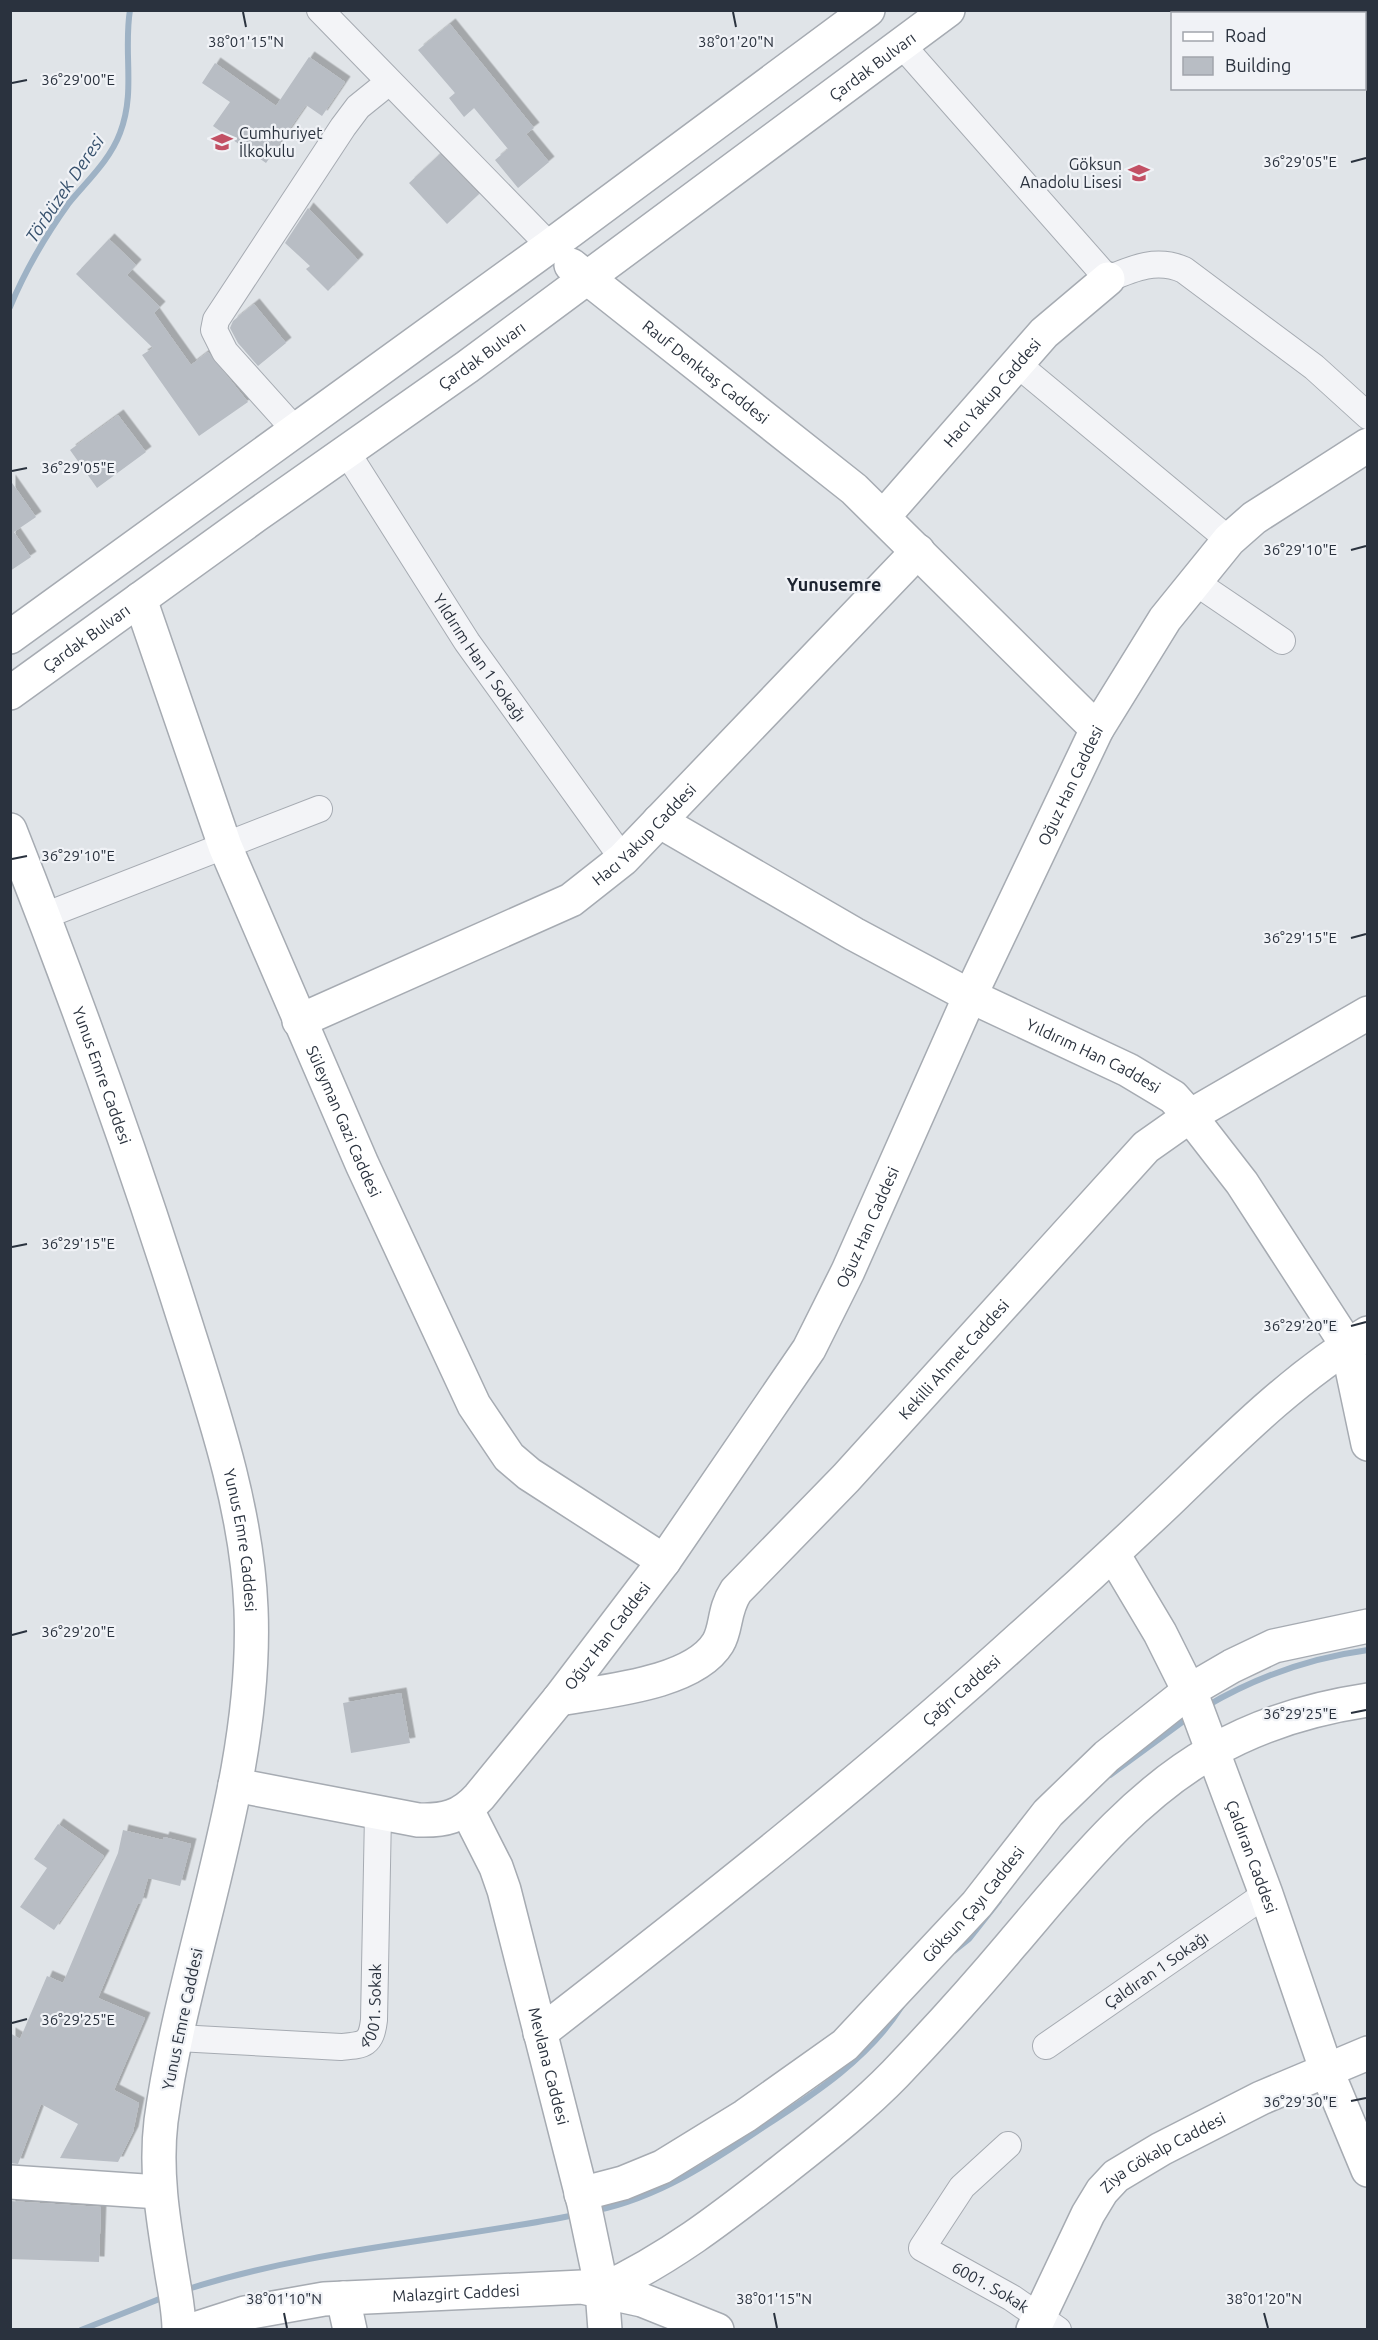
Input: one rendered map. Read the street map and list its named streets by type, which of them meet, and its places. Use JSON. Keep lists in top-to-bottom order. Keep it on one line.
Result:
{"streets":{"street":["Çardak Bulvarı","Rauf Denktaş Caddesi","Hacı Yakup Caddesi","Yıldırım Han 1 Sokağı","Oğuz Han Caddesi","Yıldırım Han Caddesi","Yunus Emre Caddesi","Süleyman Gazi Caddesi","Kekilli Ahmet Caddesi","Çağrı Caddesi","Çaldıran Caddesi","Göksun Çayı Caddesi","Çaldıran 1 Sokağı","4001. Sokak","Mevlana Caddesi","Ziya Gökalp Caddesi","6001. Sokak","Malazgirt Caddesi"]},"crossings":[["Çardak Bulvarı","Rauf Denktaş Caddesi"],["Çardak Bulvarı","Yıldırım Han 1 Sokağı"],["Çardak Bulvarı","Süleyman Gazi Caddesi"],["Rauf Denktaş Caddesi","Hacı Yakup Caddesi"],["Rauf Denktaş Caddesi","Oğuz Han Caddesi"],["Hacı Yakup Caddesi","Yıldırım Han 1 Sokağı"],["Hacı Yakup Caddesi","Yıldırım Han Caddesi"],["Hacı Yakup Caddesi","Süleyman Gazi Caddesi"],["Oğuz Han Caddesi","Yıldırım Han Caddesi"],["Oğuz Han Caddesi","Yunus Emre Caddesi"],["Oğuz Han Caddesi","Süleyman Gazi Caddesi"],["Oğuz Han Caddesi","Kekilli Ahmet Caddesi"],["Oğuz Han Caddesi","4001. Sokak"],["Oğuz Han Caddesi","Mevlana Caddesi"],["Yıldırım Han Caddesi","Kekilli Ahmet Caddesi"],["Yıldırım Han Caddesi","Çağrı Caddesi"],["Yunus Emre Caddesi","4001. Sokak"],["Yunus Emre Caddesi","Malazgirt Caddesi"],["Çağrı Caddesi","Çaldıran Caddesi"],["Çağrı Caddesi","Mevlana Caddesi"],["Çaldıran Caddesi","Göksun Çayı Caddesi"],["Çaldıran Caddesi","Çaldıran 1 Sokağı"],["Çaldıran Caddesi","Ziya Gökalp Caddesi"],["Göksun Çayı Caddesi","Mevlana Caddesi"],["Mevlana Caddesi","Malazgirt Caddesi"],["Ziya Gökalp Caddesi","6001. Sokak"]],"districts":["Yunusemre"],"water":["Törbüzek Deresi"],"places":{"school or university":["Cumhuriyet İlkokulu","Göksun Anadolu Lisesi"]},"legend":["Road","Building"],"coordinates":["38°01'15\"N","38°01'20\"N","36°29'00\"E","36°29'05\"E","36°29'10\"E","36°29'15\"E","36°29'20\"E","36°29'25\"E","36°29'30\"E","38°01'10\"N"]}
